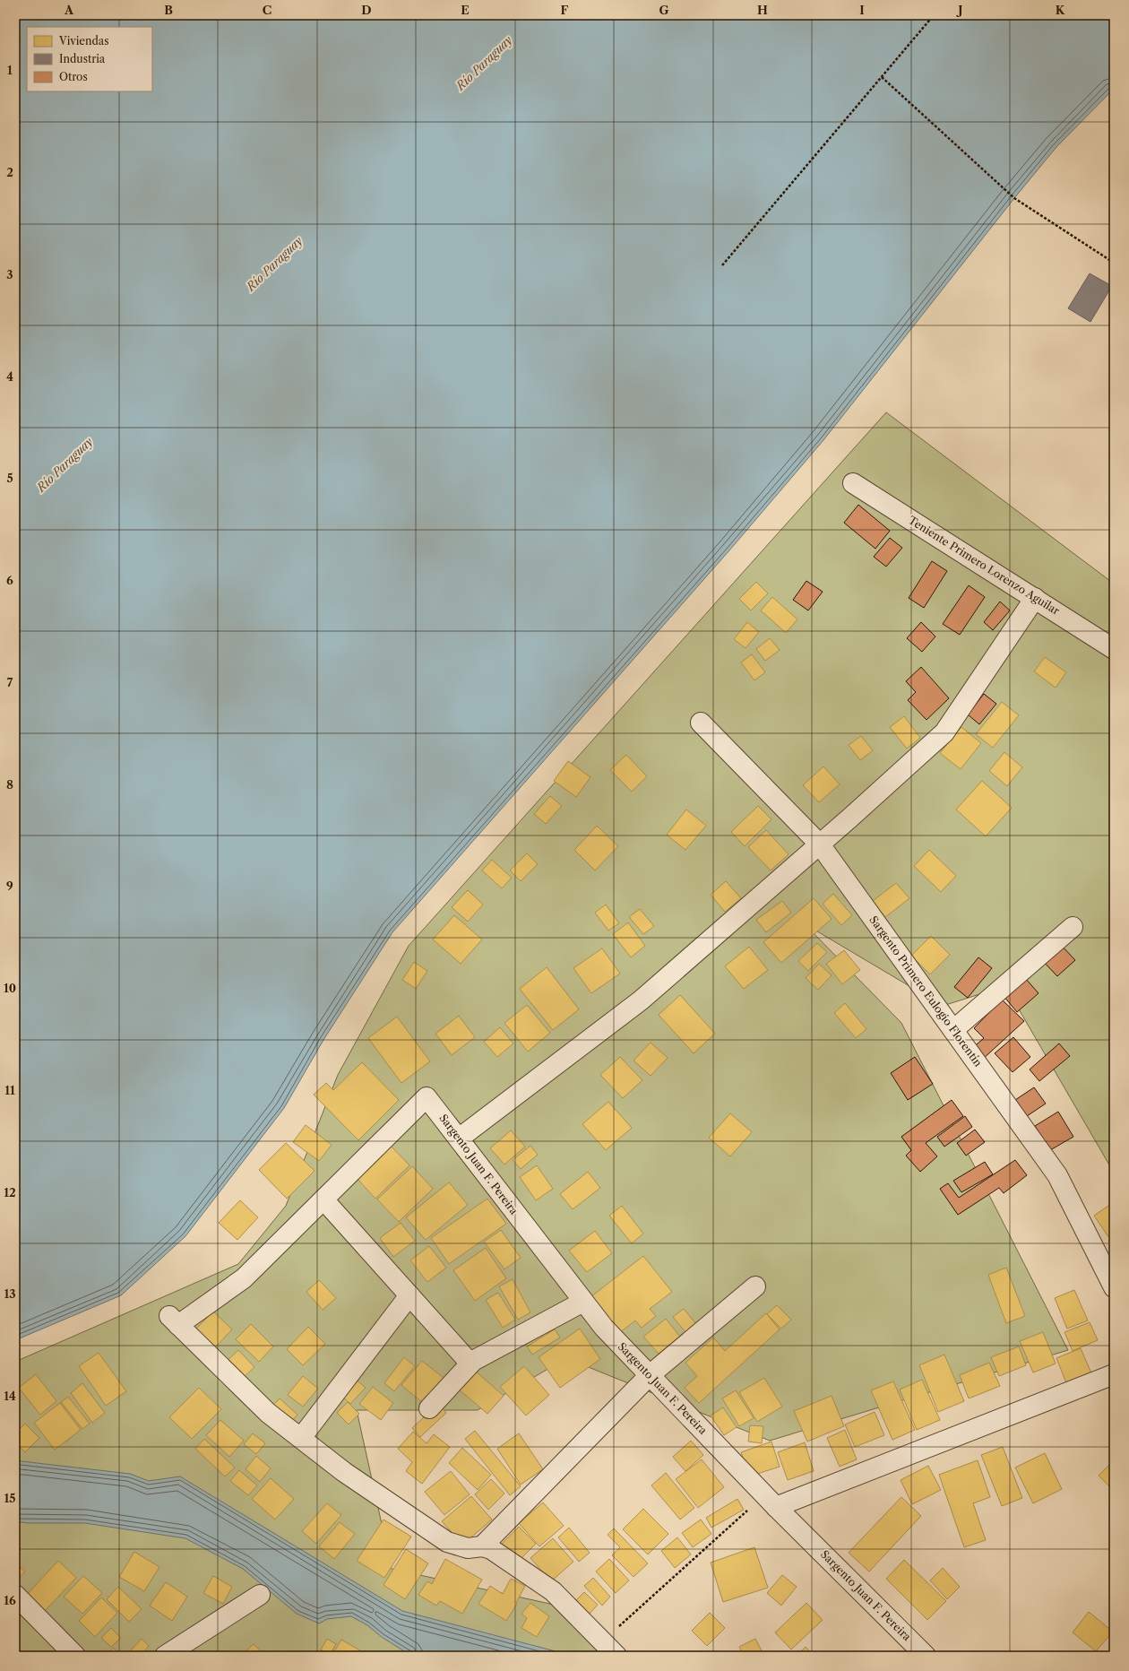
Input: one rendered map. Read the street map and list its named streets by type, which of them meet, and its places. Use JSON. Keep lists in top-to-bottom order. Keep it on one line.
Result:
{"streets":{"street":["Teniente Primero Lorenzo Aguilar","Sargento Primero Eulogio Florentín","Sargento Juan F. Pereira"]},"water":["Río Paraguay"],"legend":["Viviendas","Industria","Otros"],"grid":{"columns":["A","B","C","D","E","F","G","H","I","J","K"],"rows":["1","2","3","4","5","6","7","8","9","10","11","12","13","14","15","16"]}}
